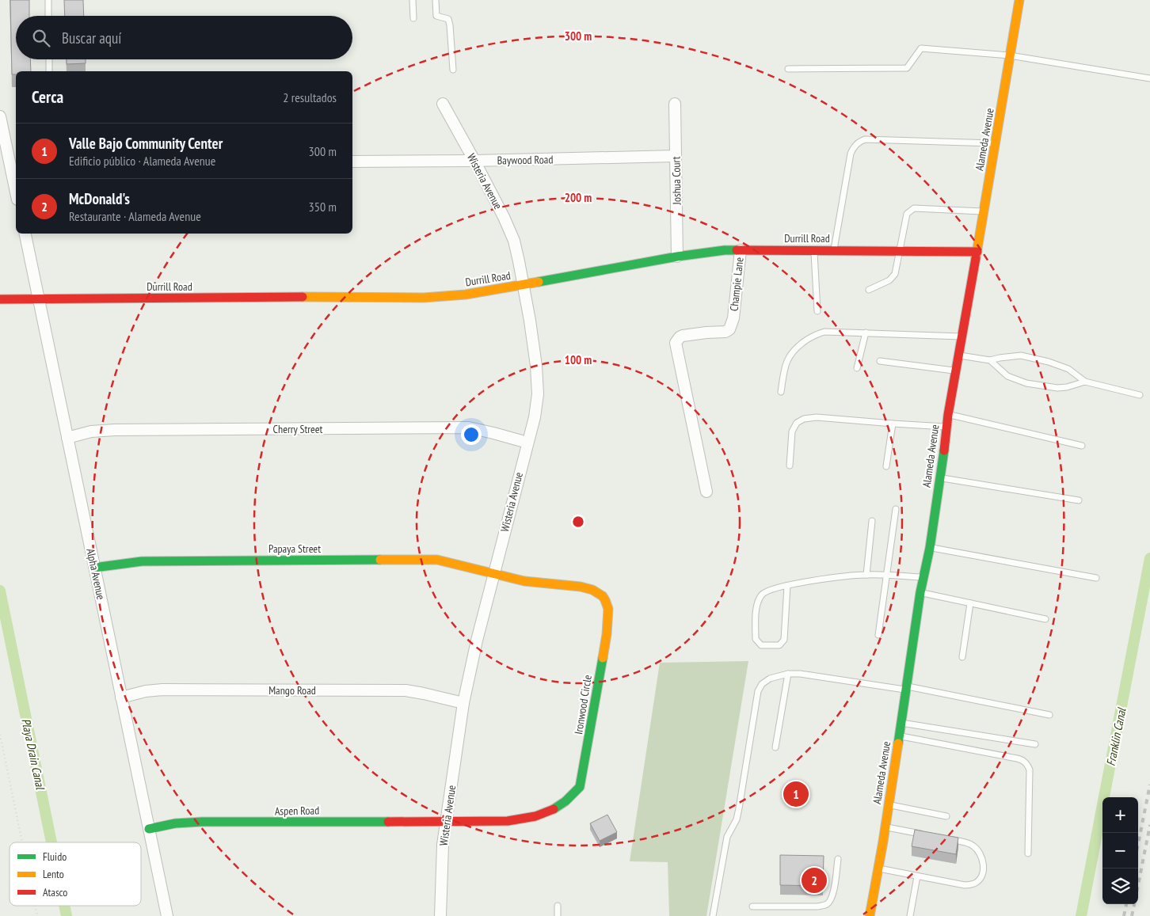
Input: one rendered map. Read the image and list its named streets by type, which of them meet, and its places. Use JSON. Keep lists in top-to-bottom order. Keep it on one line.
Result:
{"streets":{"street":["Alameda Avenue","Baywood Road","Joshua Court","Wisteria Avenue","Durrill Road","Champie Lane","Cherry Street","Papaya Street","Alpha Avenue","Mango Road","Ironwood Circle","Aspen Road"]},"crossings":[["Alameda Avenue","Durrill Road"],["Baywood Road","Joshua Court"],["Baywood Road","Wisteria Avenue"],["Joshua Court","Durrill Road"],["Wisteria Avenue","Durrill Road"],["Wisteria Avenue","Cherry Street"],["Wisteria Avenue","Papaya Street"],["Wisteria Avenue","Mango Road"],["Wisteria Avenue","Ironwood Circle"],["Wisteria Avenue","Aspen Road"],["Durrill Road","Champie Lane"],["Durrill Road","Alpha Avenue"],["Cherry Street","Alpha Avenue"],["Papaya Street","Alpha Avenue"],["Papaya Street","Ironwood Circle"],["Alpha Avenue","Mango Road"],["Alpha Avenue","Aspen Road"],["Ironwood Circle","Aspen Road"]],"water":["Franklin Canal","Playa Drain Canal"],"legend":["Fluido","Lento","Atasco"],"page":{"search":"Buscar aquí","heading":["Cerca","2 resultados"],"list":[{"mark":"1","name":"Valle Bajo Community Center","note":"Edificio público · Alameda Avenue","value":"300 m"},{"mark":"2","name":"McDonald's","note":"Restaurante · Alameda Avenue","value":"350 m"}],"pins":["1","2"],"map_buttons":["+","−"]},"rings":["300 m","200 m","100 m"]}
